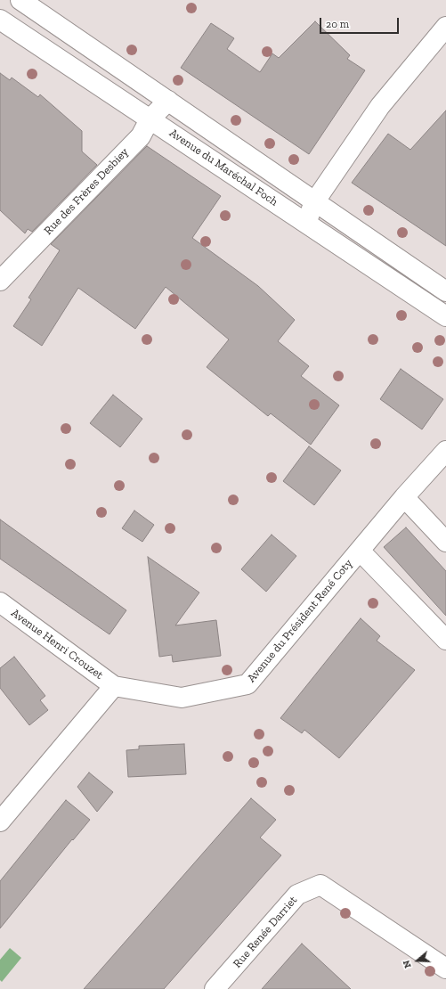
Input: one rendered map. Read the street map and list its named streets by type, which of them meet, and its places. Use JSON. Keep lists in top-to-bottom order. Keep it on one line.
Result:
{"streets":{"street":["Avenue du Maréchal Foch","Rue des Frères Desbiey","Avenue du Président René Coty","Avenue Henri Crouzet","Rue Renée Darriet"]},"crossings":[["Avenue du Maréchal Foch","Rue des Frères Desbiey"],["Avenue du Président René Coty","Avenue Henri Crouzet"]],"scale_bar":"20 m","north":"left"}
